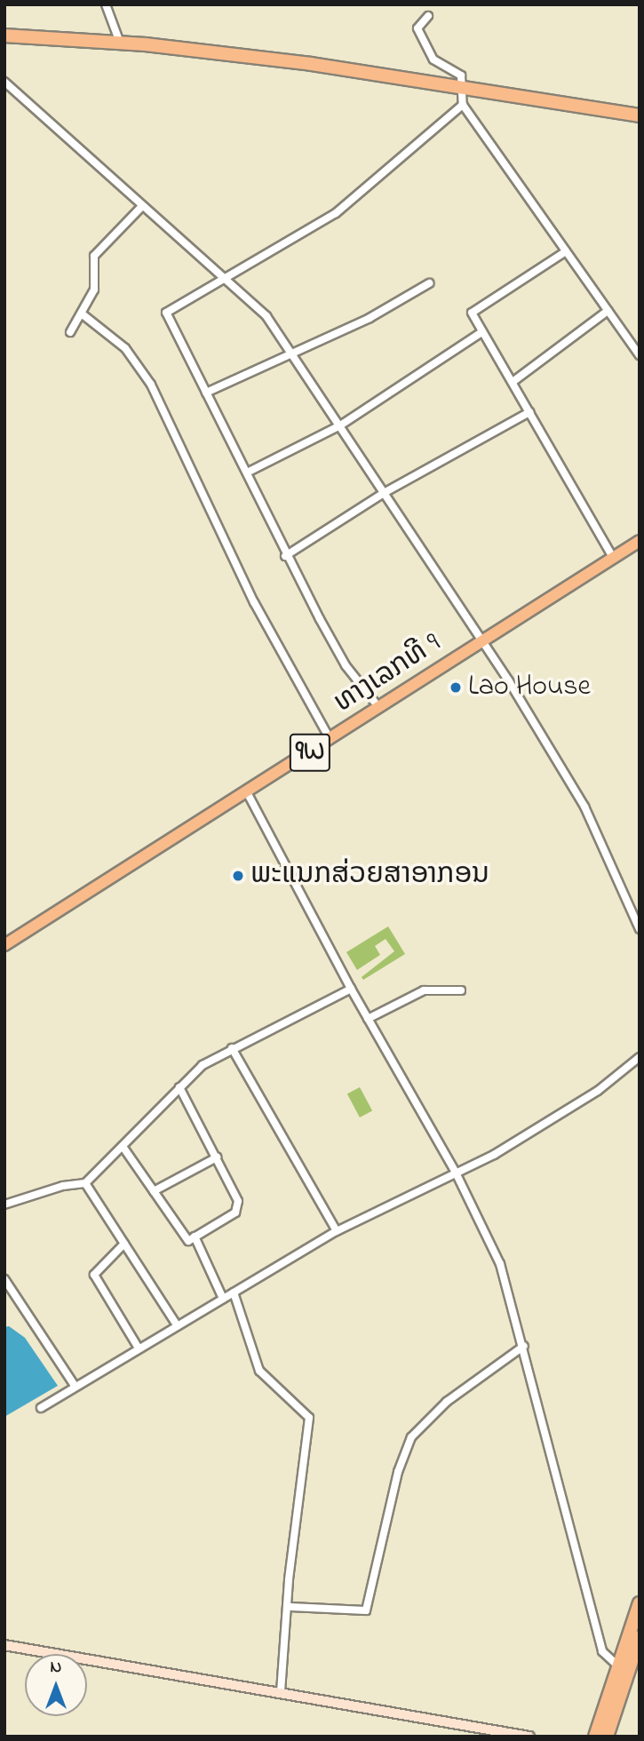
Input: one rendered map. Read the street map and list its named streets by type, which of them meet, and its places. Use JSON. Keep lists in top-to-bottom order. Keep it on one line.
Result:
{"streets":{"main road":["ທາງເລກທີ 9","9W"]},"places":["Lao House","ພະແນກສ່ວຍສາອາກອນ"],"north":"top"}
